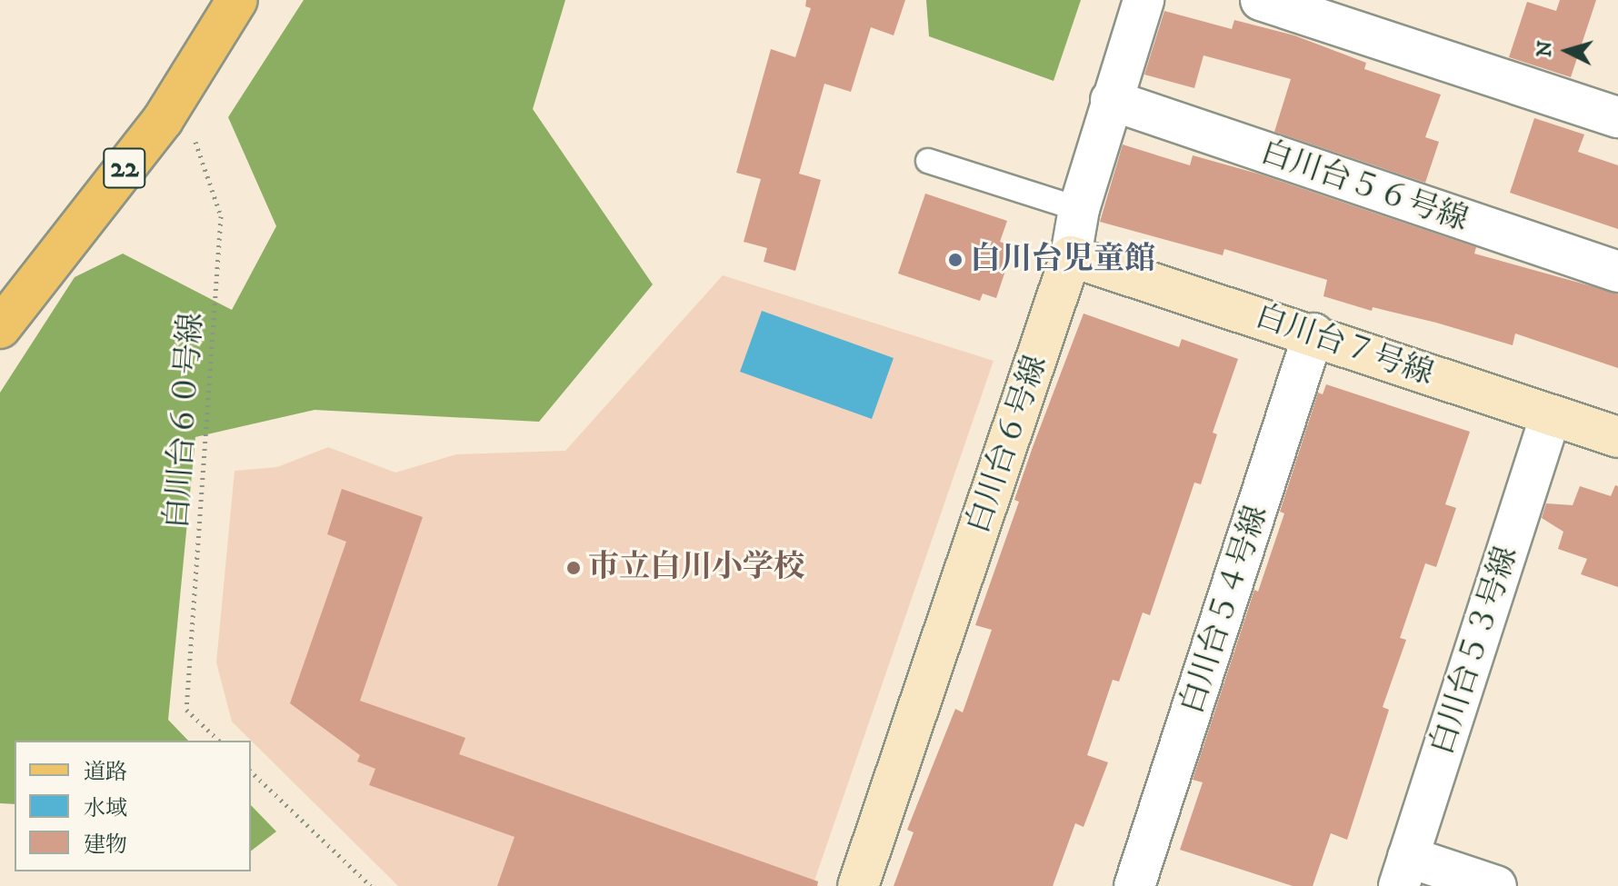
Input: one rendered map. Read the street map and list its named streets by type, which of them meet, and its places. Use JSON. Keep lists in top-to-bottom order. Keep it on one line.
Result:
{"streets":{"main road":["22"],"street":["白川台５６号線","白川台７号線","白川台６号線","白川台５４号線","白川台５３号線"],"path":["白川台６０号線"]},"crossings":[["22","白川台６０号線"],["白川台５６号線","白川台６号線"],["白川台７号線","白川台６号線"],["白川台７号線","白川台５４号線"],["白川台７号線","白川台５３号線"]],"places":["白川台児童館","市立白川小学校"],"legend":["道路","水域","建物"],"north":"left"}
